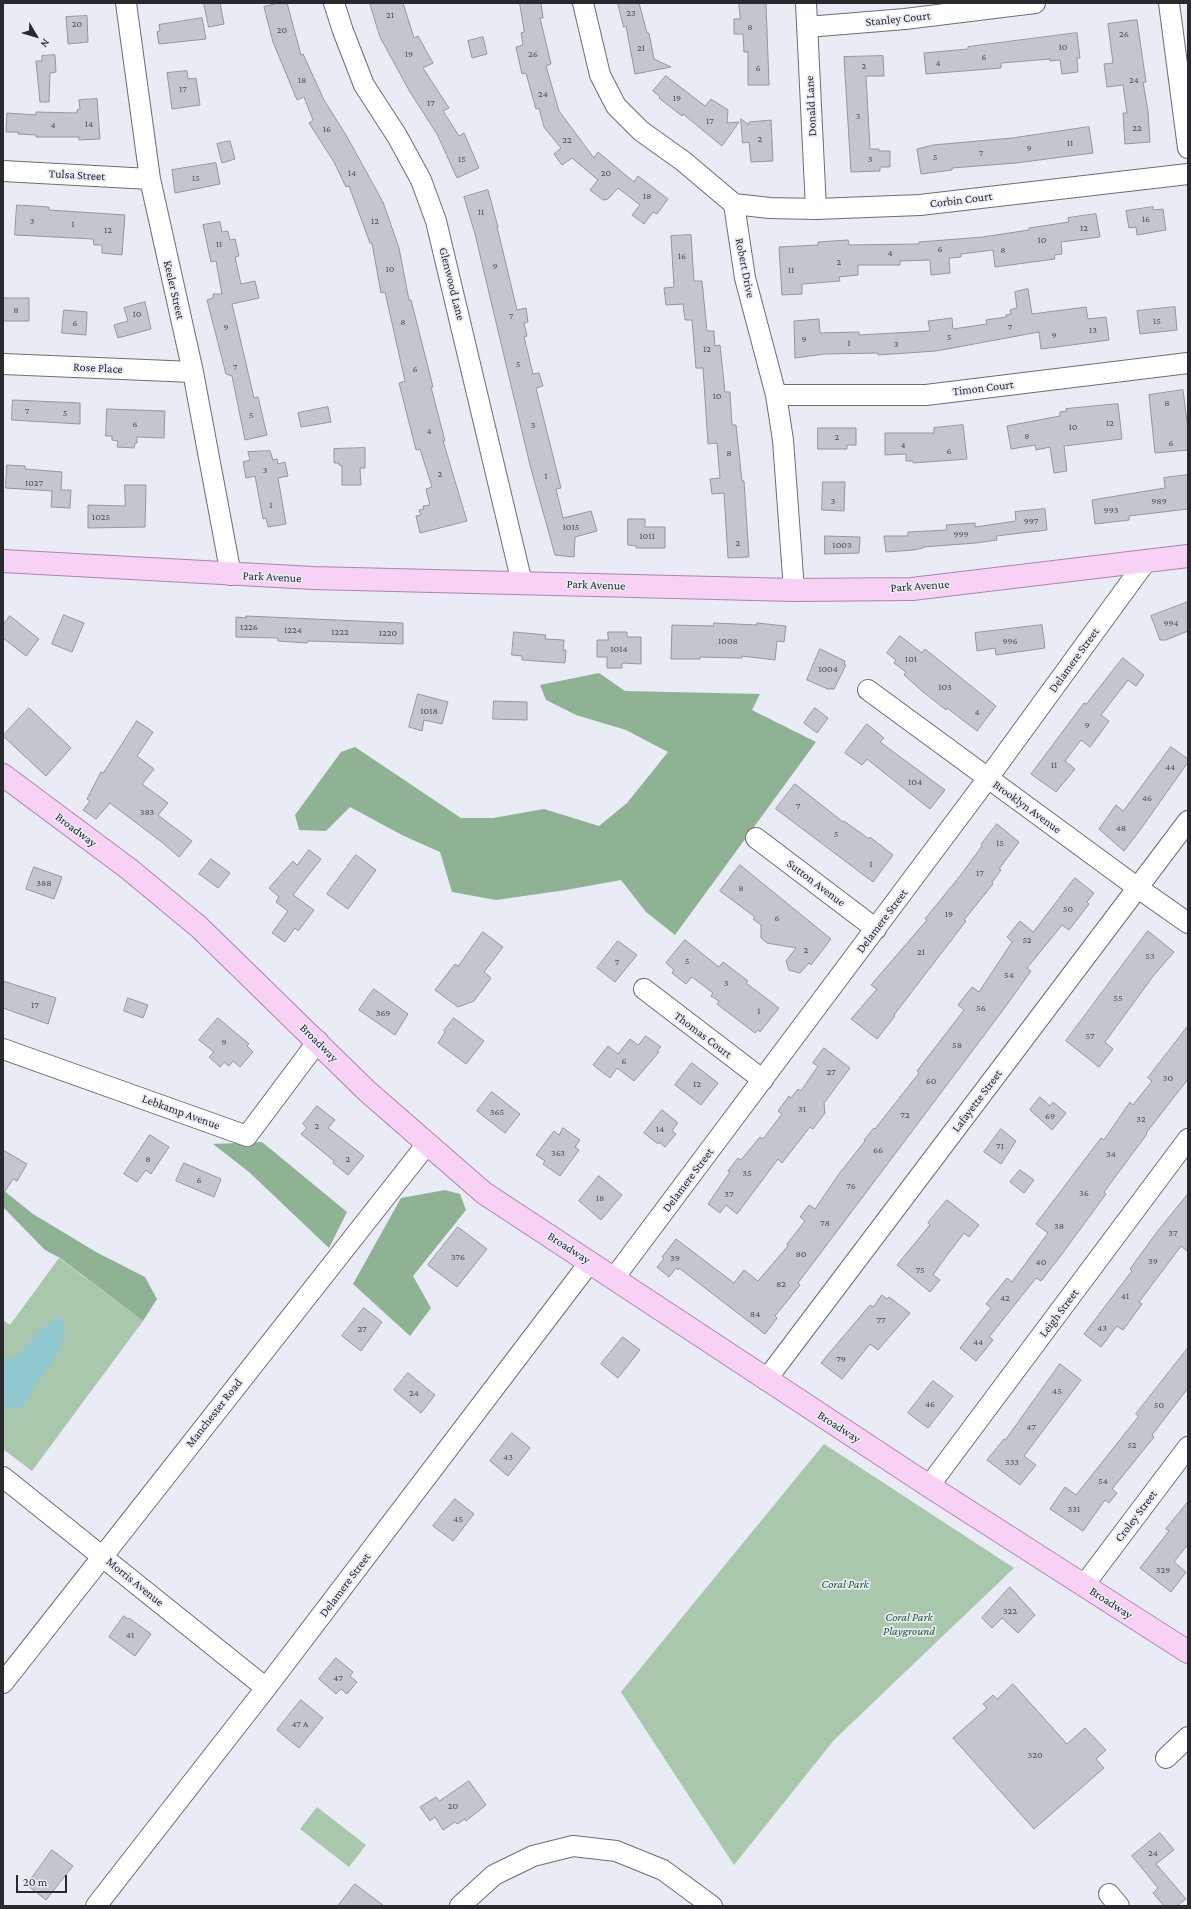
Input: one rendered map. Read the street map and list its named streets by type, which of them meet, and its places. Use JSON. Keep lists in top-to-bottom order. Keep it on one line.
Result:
{"streets":{"main road":["Park Avenue","Broadway"],"street":["Stanley Court","Donald Lane","Tulsa Street","Corbin Court","Robert Drive","Glenwood Lane","Keeler Street","Rose Place","Timon Court","Delamere Street","Brooklyn Avenue","Sutton Avenue","Thomas Court","Lafayette Street","Lebkamp Avenue","Leigh Street","Manchester Road","Croley Street","Morris Avenue"]},"crossings":[["Stanley Court","Donald Lane"],["Donald Lane","Corbin Court"],["Tulsa Street","Keeler Street"],["Corbin Court","Robert Drive"],["Robert Drive","Timon Court"],["Robert Drive","Park Avenue"],["Glenwood Lane","Park Avenue"],["Keeler Street","Rose Place"],["Keeler Street","Park Avenue"],["Park Avenue","Delamere Street"],["Delamere Street","Brooklyn Avenue"],["Delamere Street","Broadway"],["Delamere Street","Sutton Avenue"],["Delamere Street","Thomas Court"],["Delamere Street","Morris Avenue"],["Brooklyn Avenue","Lafayette Street"],["Broadway","Lafayette Street"],["Broadway","Lebkamp Avenue"],["Broadway","Leigh Street"],["Broadway","Manchester Road"],["Broadway","Croley Street"],["Manchester Road","Morris Avenue"]],"parks":["Coral Park","Coral Park Playground"],"house_numbers":["23","21","20","8","20","26","10","21","19","26","6","4","2","6","18","24","17","24","19","17","3","17","14","4","22","16","2","22","11","9","7","5","15","3","14","20","15","18","11","16","3","12","1","12","12","10","11","6","8","4","16","2","9","10","11","8","10","7","15","8","6","9","7","13","9","5","9","1","3","12","5","7","6","10","8","7","5","5","12","6","3","10","4","8","2","6","4","6","8","3","2","1","1027","3","989","1","993","1025","997","1015","999","1011","2","1003","994","1226","1224","1222","1220","1008","996","1014","101","1004","103","1018","4","9","11","44","104","46","7","383","48","5","15","1","17","388","8","50","19","6","52","2","21","53","5","7","54","3","55","17","56","1","369","57","9","58","6","27","30","60","12","31","365","72","69","32","2","14","71","66","363","34","8","2","35","6","76","36","37","18","78","38","37","80","376","39","39","40","75","82","41","42","84","77","43","27","44","79","45","24","46","50","47","52","43","333","54","331","45","329","322","41","47","47 A","320","20","24"],"scale_bar":"20 m","north":"bottom right"}
